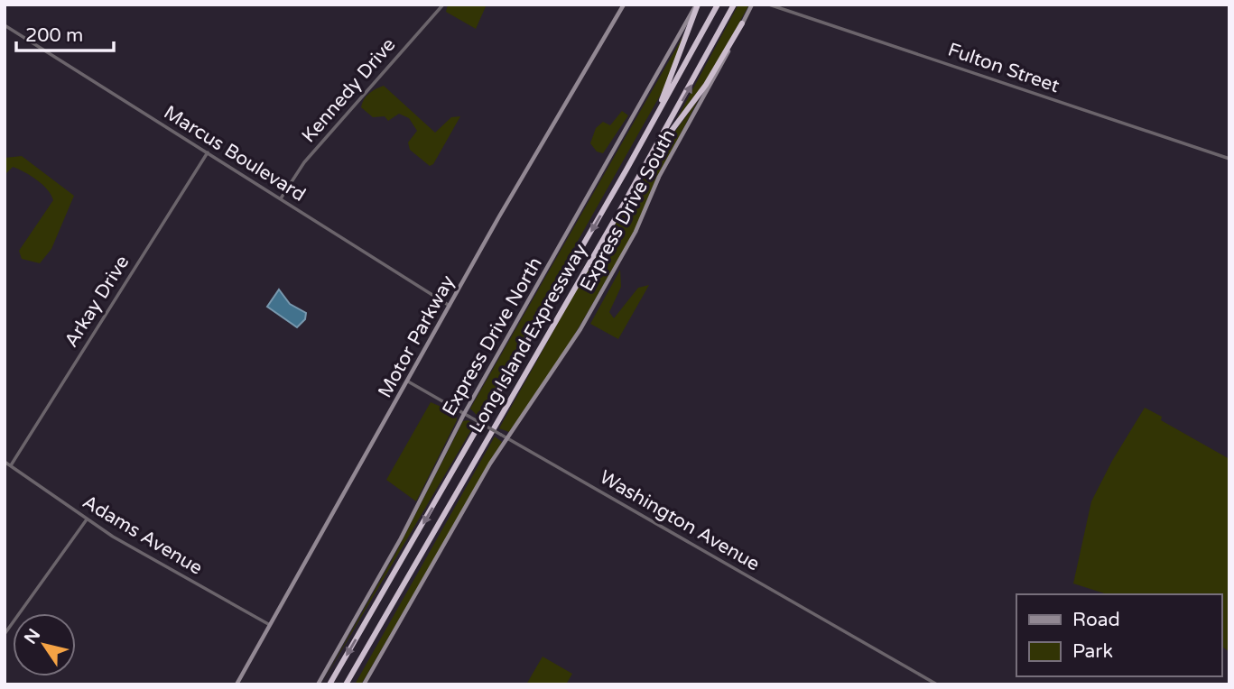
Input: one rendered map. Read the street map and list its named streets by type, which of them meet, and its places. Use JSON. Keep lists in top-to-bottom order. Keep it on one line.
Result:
{"streets":{"highway":["Long Island Expressway"],"main road":["Express Drive South","Motor Parkway","Express Drive North"],"street":["Fulton Street","Kennedy Drive","Marcus Boulevard","Arkay Drive","Washington Avenue","Adams Avenue"]},"crossings":[["Kennedy Drive","Marcus Boulevard"],["Marcus Boulevard","Arkay Drive"],["Marcus Boulevard","Motor Parkway"],["Express Drive South","Washington Avenue"],["Arkay Drive","Adams Avenue"],["Motor Parkway","Washington Avenue"],["Motor Parkway","Adams Avenue"],["Express Drive North","Washington Avenue"]],"legend":["Road","Park"],"scale_bar":"200 m","north":"top left"}
